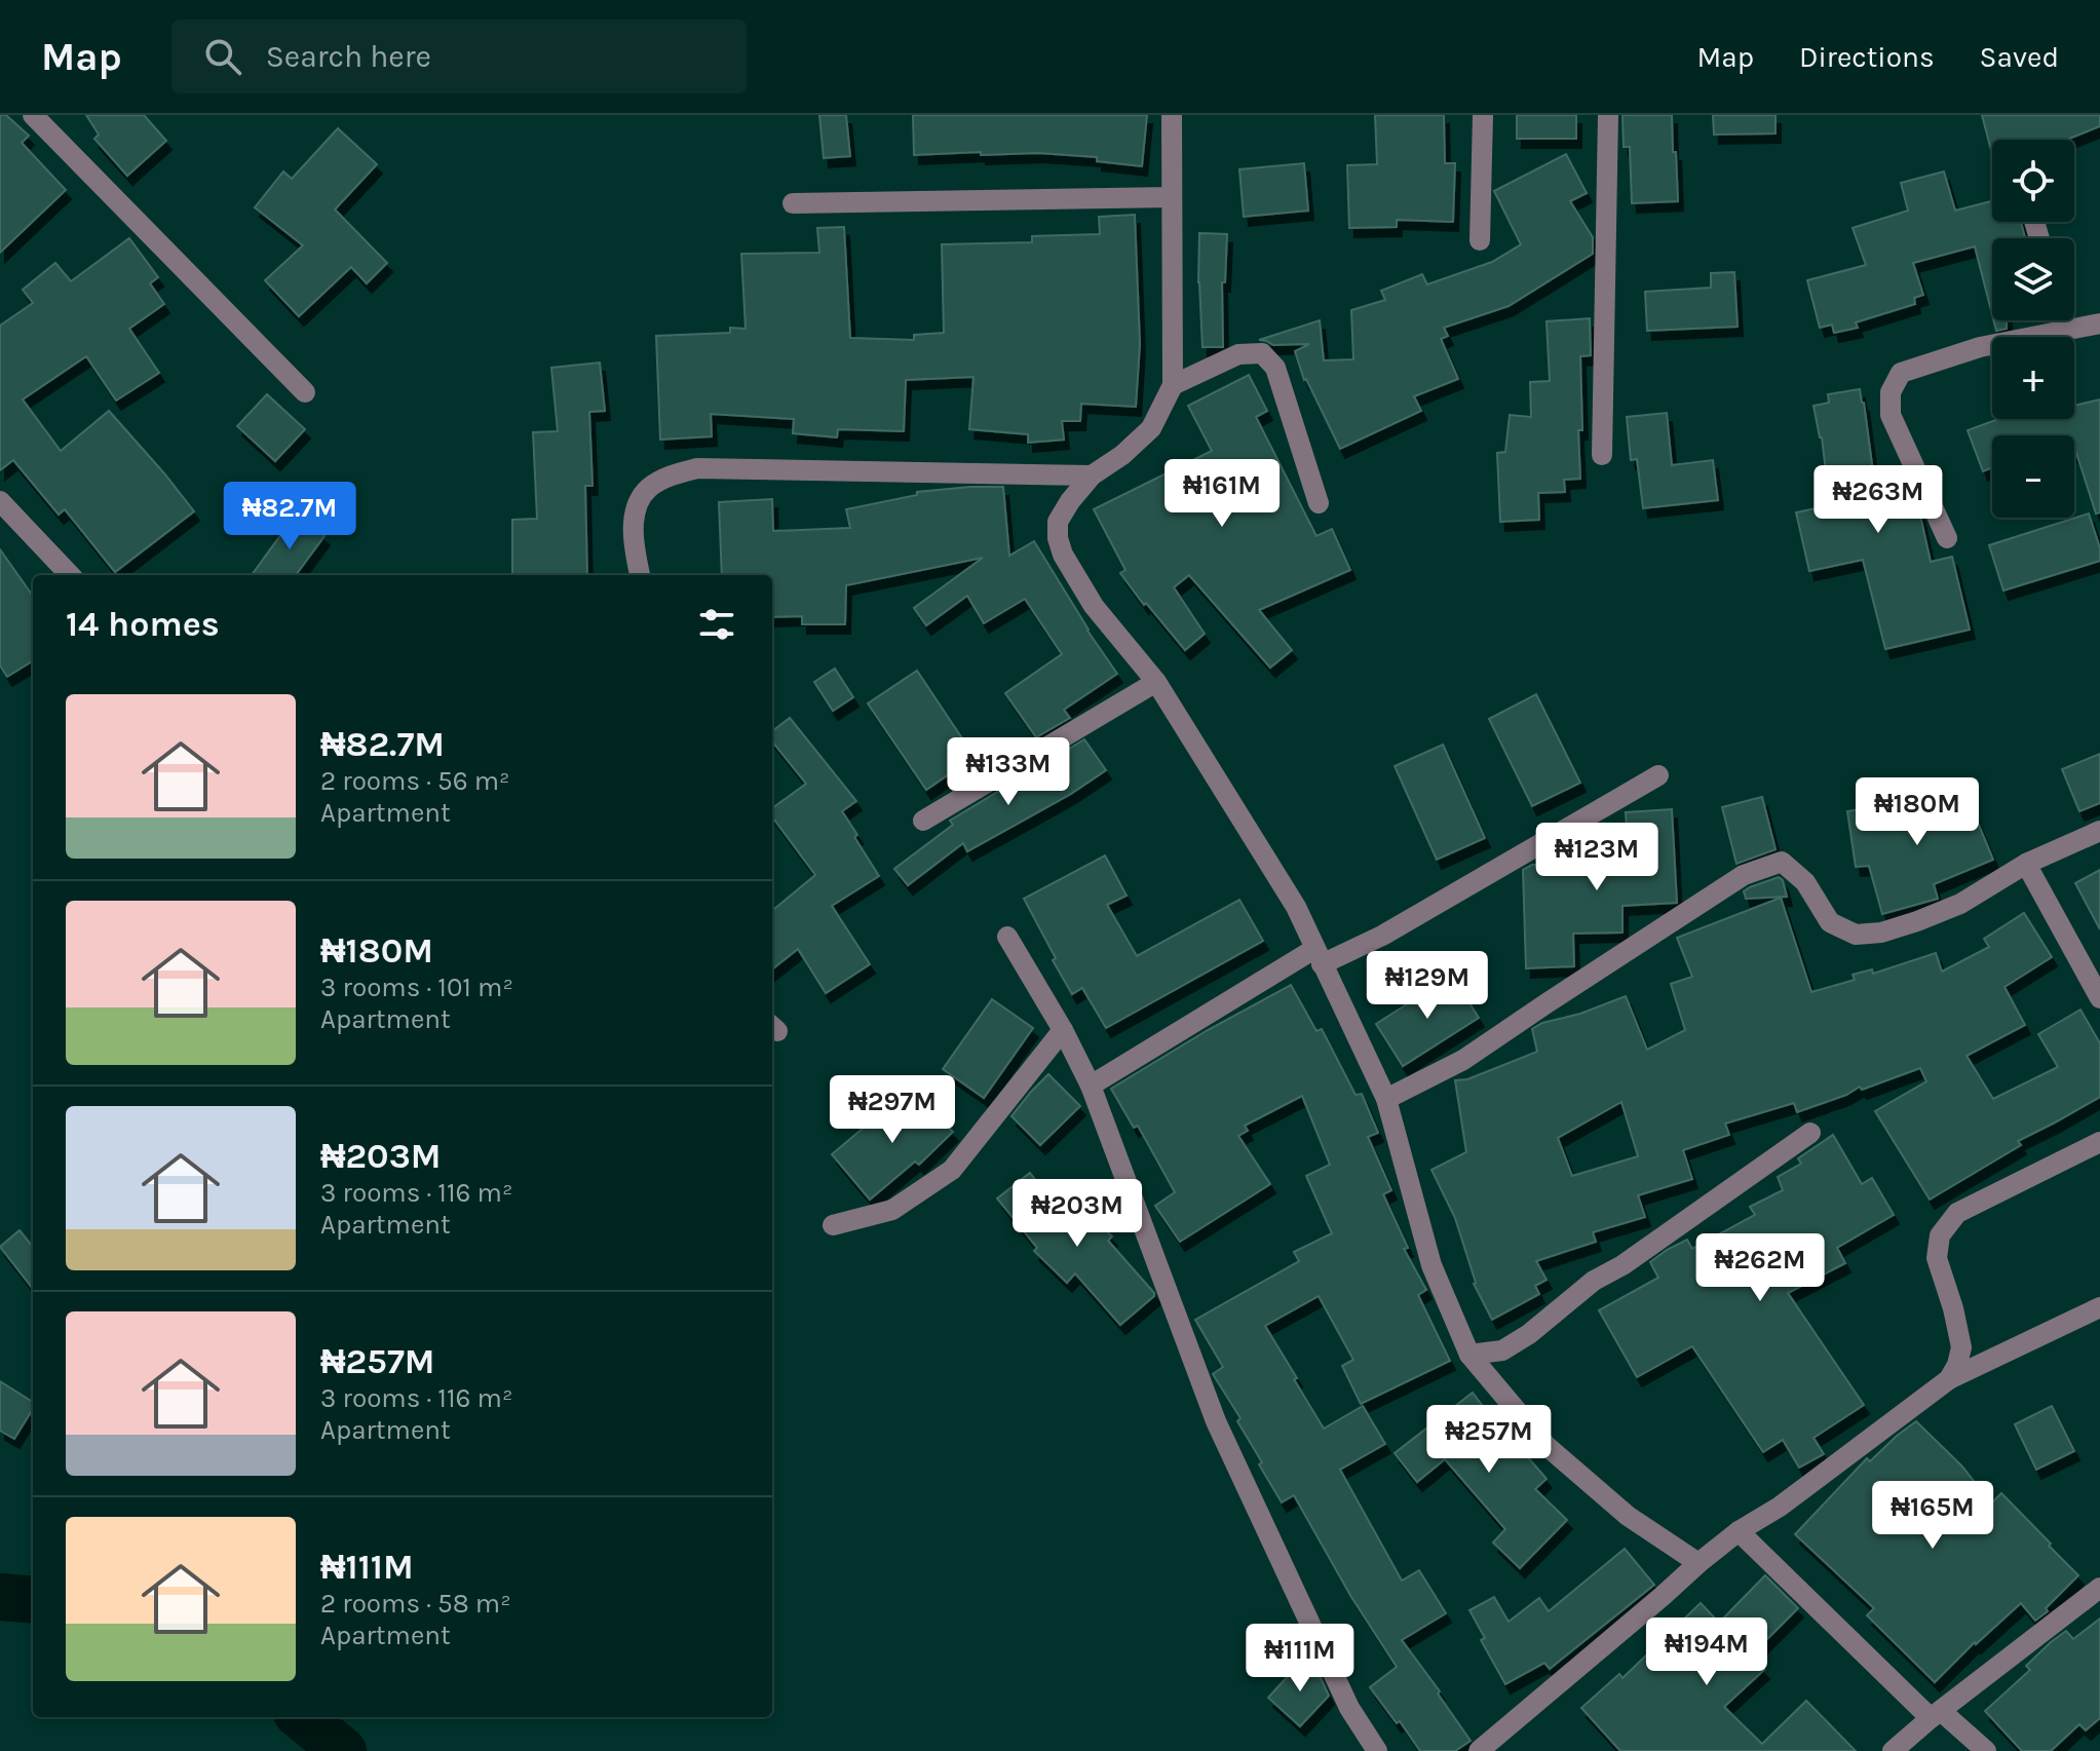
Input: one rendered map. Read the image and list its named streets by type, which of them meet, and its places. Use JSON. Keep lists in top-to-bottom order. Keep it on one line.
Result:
{"page":{"header":"Map","search":"Search here","nav":["Map","Directions","Saved"],"map_buttons":["+","−"],"price":["₦161M","₦263M","₦82.7M","₦133M","₦180M","₦123M","₦129M","₦297M","₦203M","₦262M","₦257M","₦165M","₦194M","₦111M"],"heading":"14 homes","list":[{"name":"₦82.7M","note":"2 rooms · 56 m² · Apartment"},{"name":"₦180M","note":"3 rooms · 101 m² · Apartment"},{"name":"₦203M","note":"3 rooms · 116 m² · Apartment"},{"name":"₦257M","note":"3 rooms · 116 m² · Apartment"},{"name":"₦111M","note":"2 rooms · 58 m² · Apartment"}]}}
